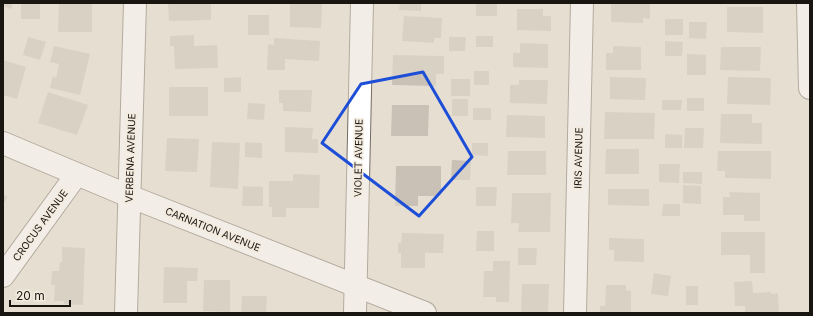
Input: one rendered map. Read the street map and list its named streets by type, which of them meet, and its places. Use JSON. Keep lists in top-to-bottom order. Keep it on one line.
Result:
{"streets":{"street":["VERBENA AVENUE","VIOLET AVENUE","IRIS AVENUE","CROCUS AVENUE","CARNATION AVENUE"]},"crossings":[["VERBENA AVENUE","CARNATION AVENUE"],["VIOLET AVENUE","CARNATION AVENUE"],["CROCUS AVENUE","CARNATION AVENUE"]],"scale_bar":"20 m"}
